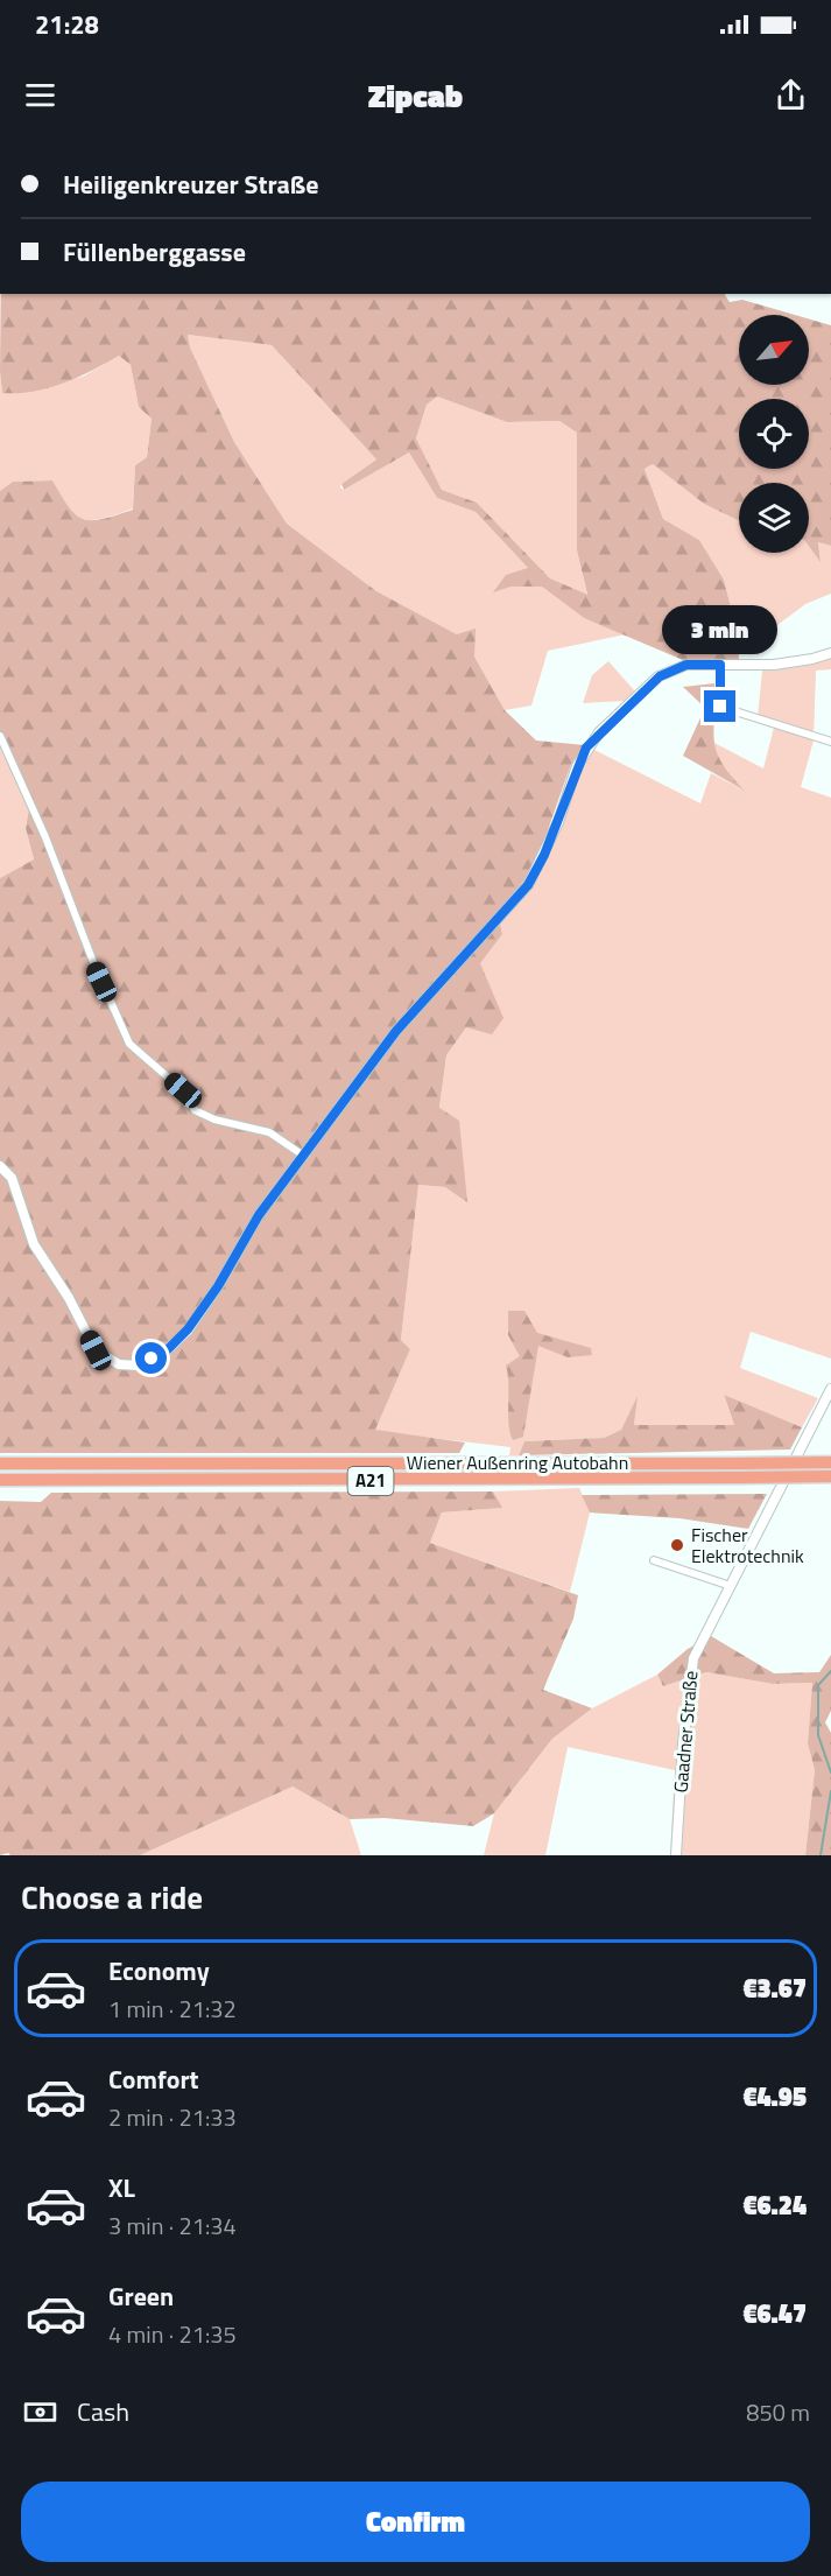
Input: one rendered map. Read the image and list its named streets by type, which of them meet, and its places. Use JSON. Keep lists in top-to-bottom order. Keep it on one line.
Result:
{"streets":{"highway":["Wiener Außenring Autobahn","A21"],"street":["Gaadner Straße"]},"places":["Fischer Elektrotechnik"],"north":"top right","page":{"status":"21:28","header":"Zipcab","banner":["Heiligenkreuzer Straße","Füllenberggasse"],"bubble":"3 min","heading":"Choose a ride","list":[{"name":"Economy","note":"1 min · 21:32","value":"€3.67"},{"name":"Comfort","note":"2 min · 21:33","value":"€4.95"},{"name":"XL","note":"3 min · 21:34","value":"€6.24"},{"name":"Green","note":"4 min · 21:35","value":"€6.47"}],"pay":["Cash","850 m"],"buttons":"Confirm"}}
